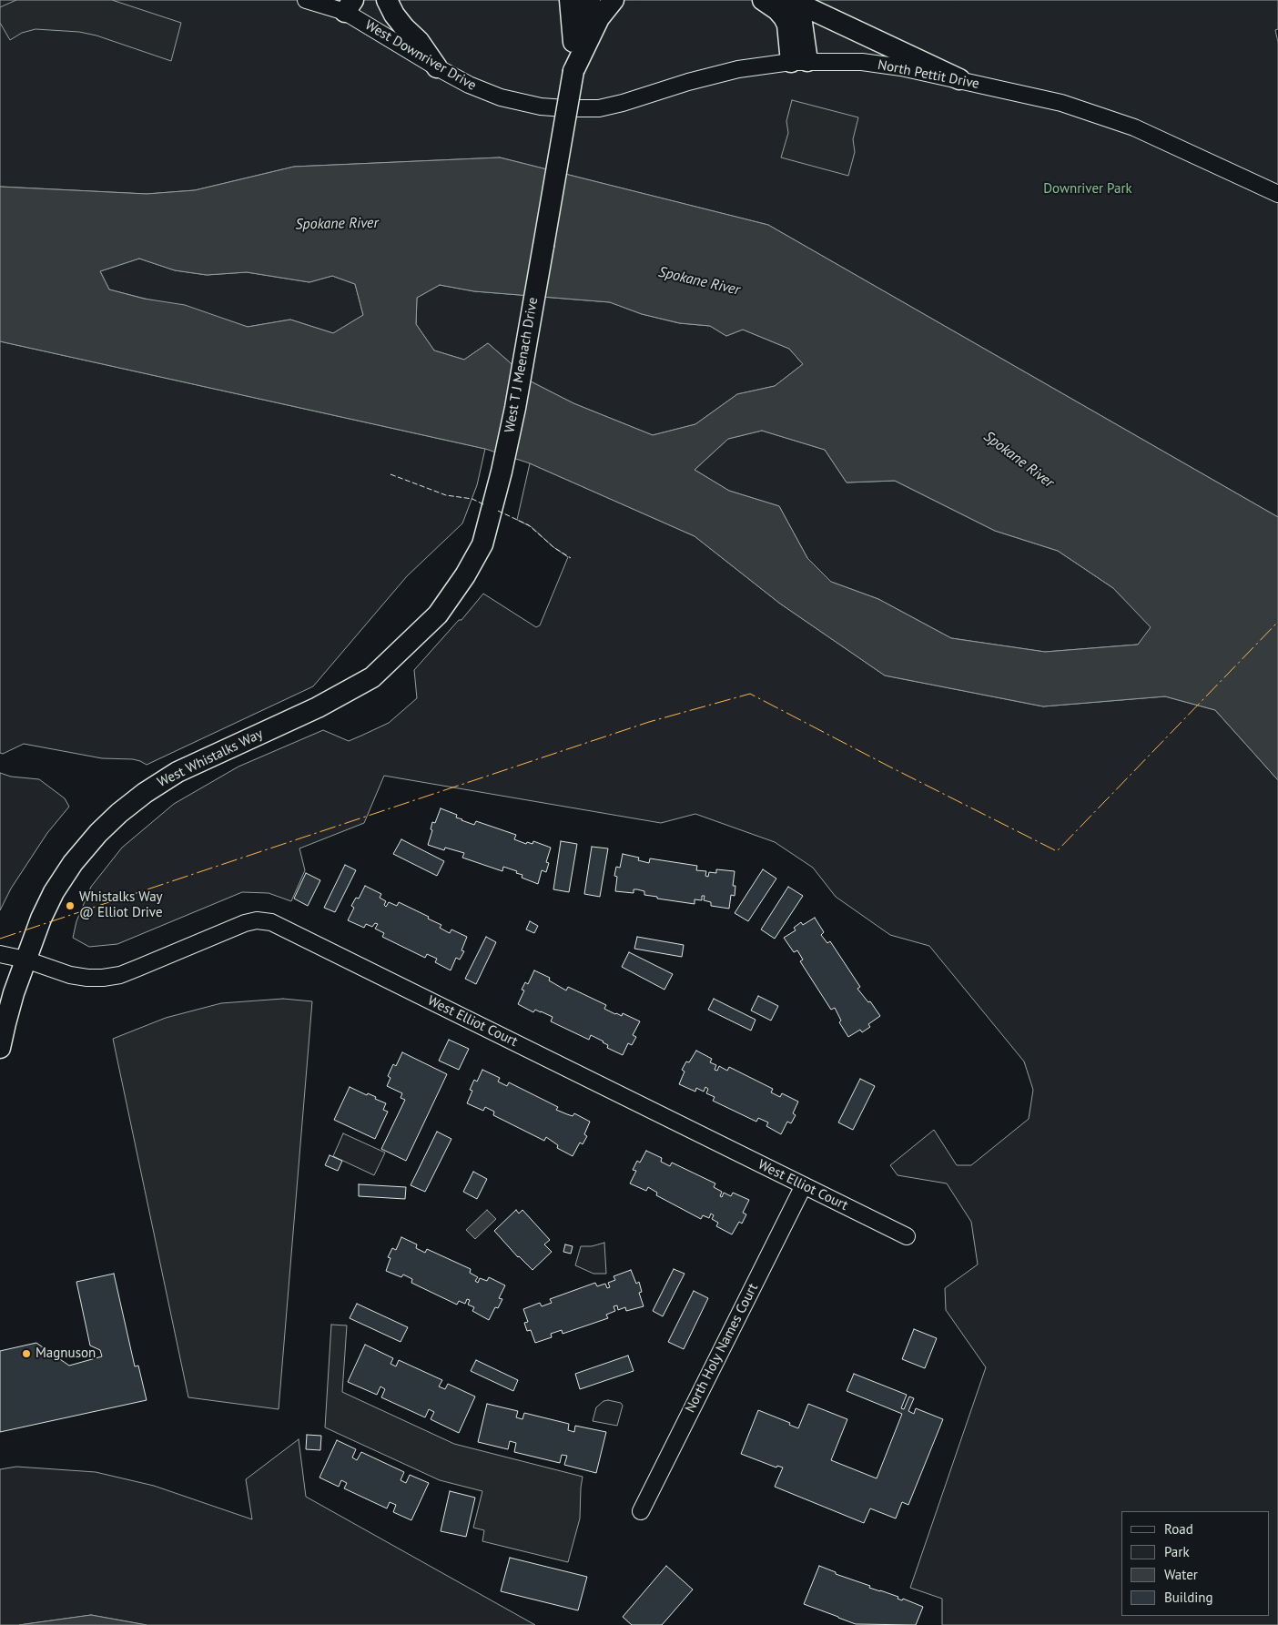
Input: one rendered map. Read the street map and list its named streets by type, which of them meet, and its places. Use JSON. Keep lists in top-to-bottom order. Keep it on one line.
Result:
{"streets":{"main road":["West T J Meenach Drive","West Whistalks Way"],"street":["West Downriver Drive","North Pettit Drive","West Elliot Court","North Holy Names Court"]},"crossings":[["West Downriver Drive","North Pettit Drive"],["West T J Meenach Drive","West Whistalks Way"],["West Whistalks Way","West Elliot Court"],["West Elliot Court","North Holy Names Court"]],"water":["Spokane River"],"parks":["Downriver Park"],"places":["Whistalks Way @ Elliot Drive","Magnuson"],"legend":["Road","Park","Water","Building"]}
